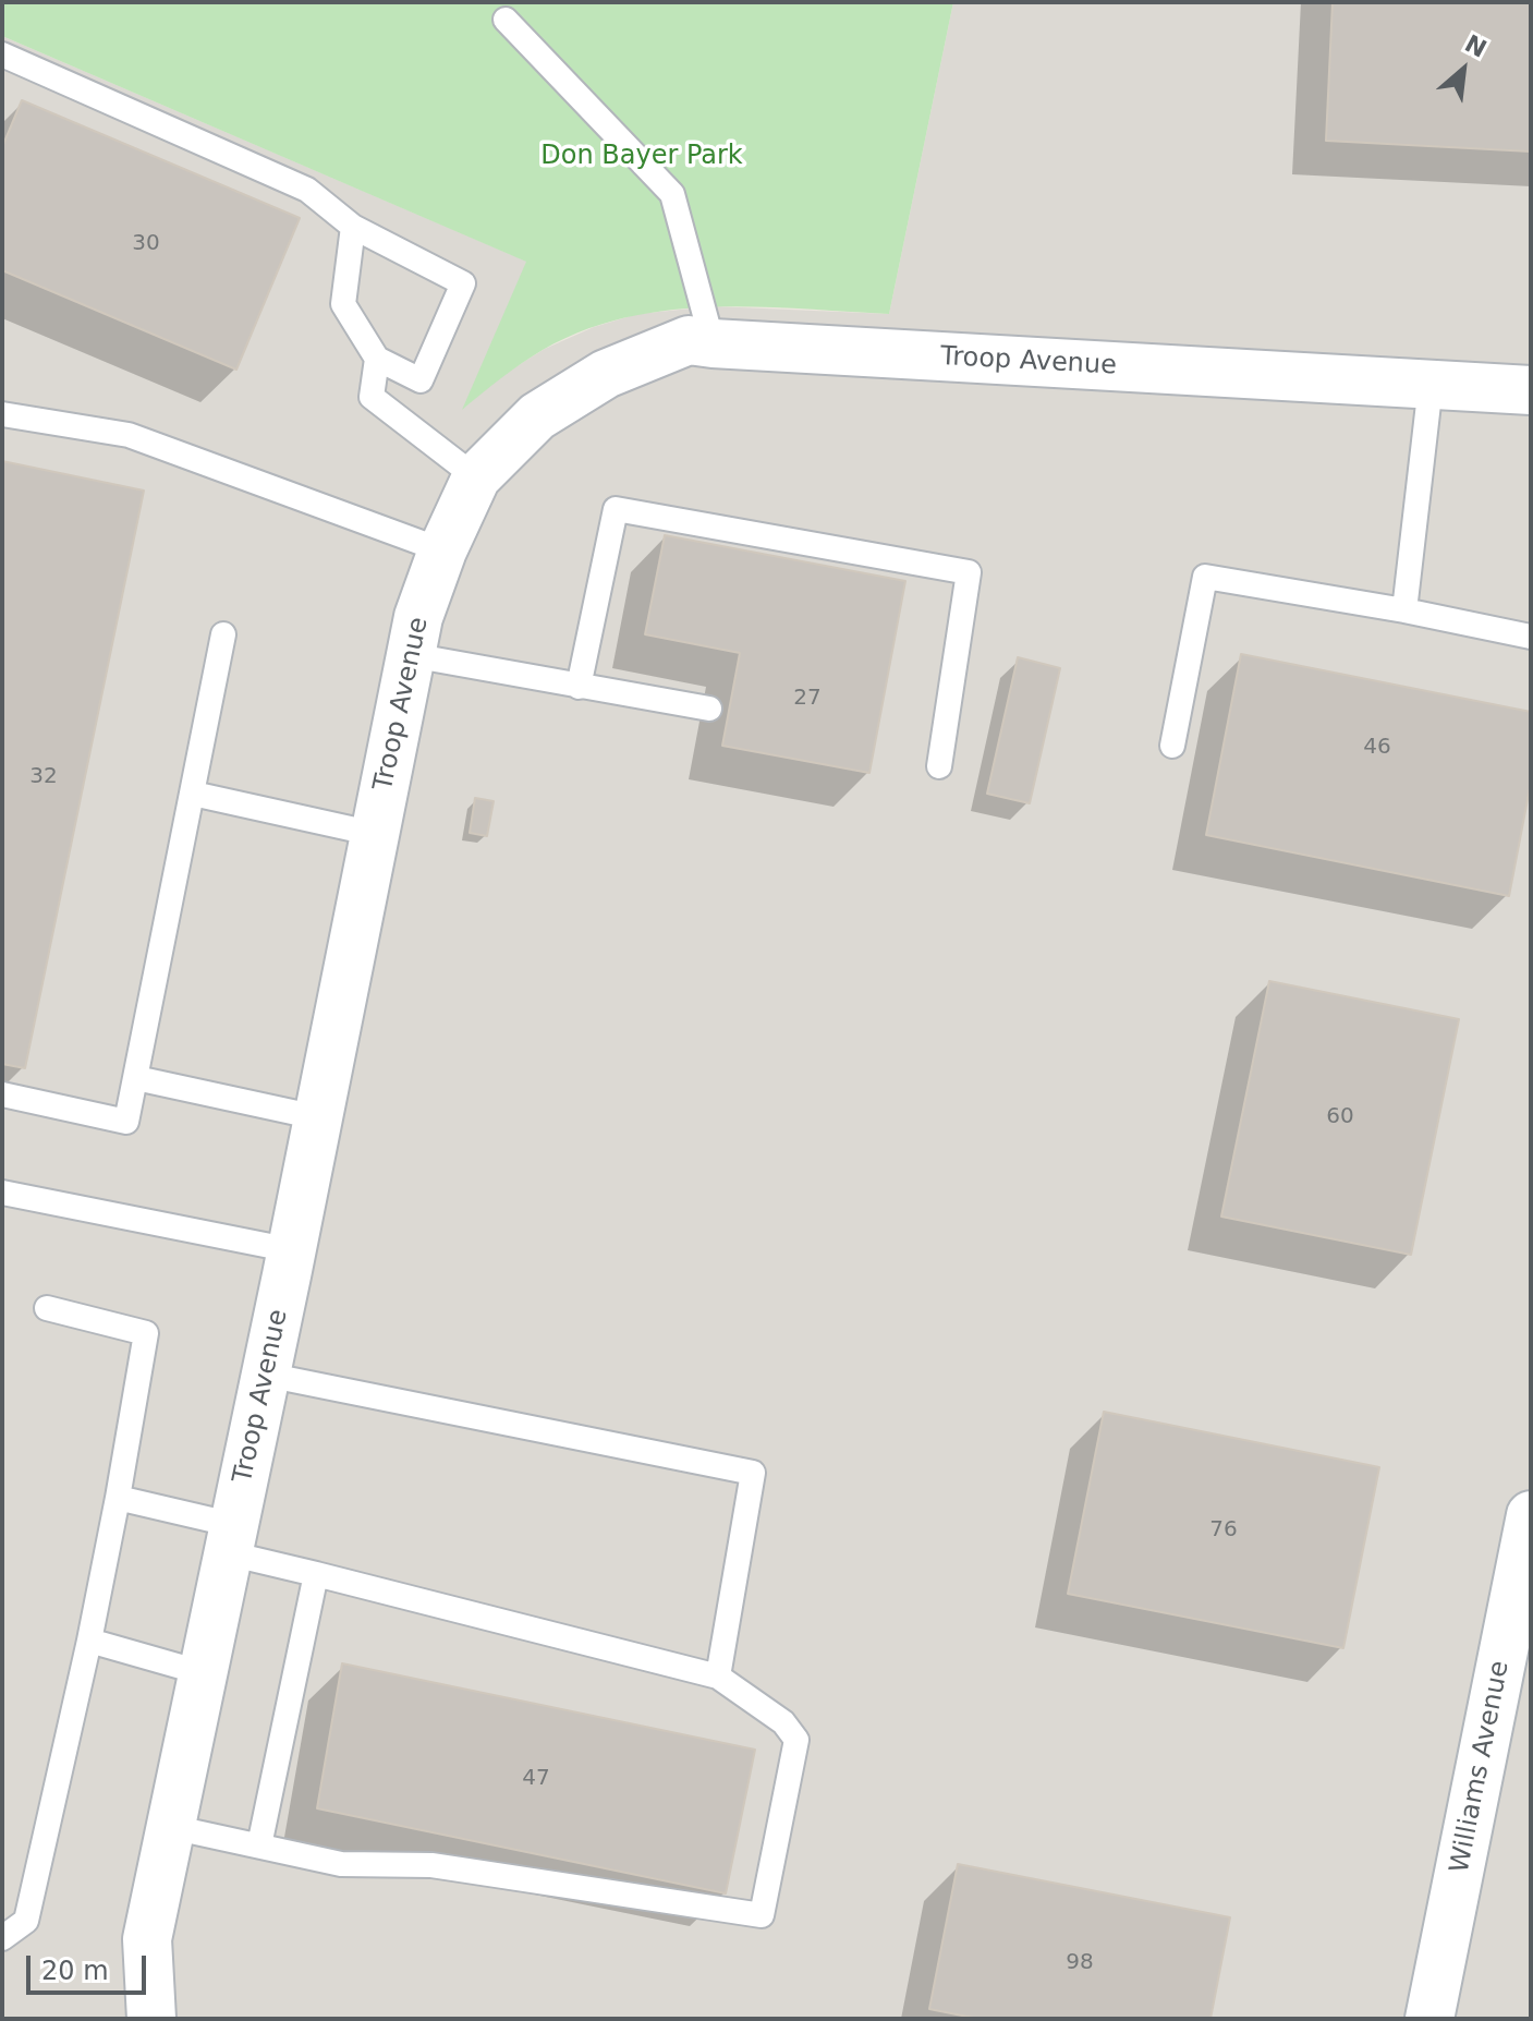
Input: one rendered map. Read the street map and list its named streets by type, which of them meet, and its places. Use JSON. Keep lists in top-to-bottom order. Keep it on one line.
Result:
{"streets":{"street":["Troop Avenue","Williams Avenue"]},"parks":["Don Bayer Park"],"house_numbers":["30","27","46","32","60","76","47","98"],"scale_bar":"20 m","north":"top right"}
